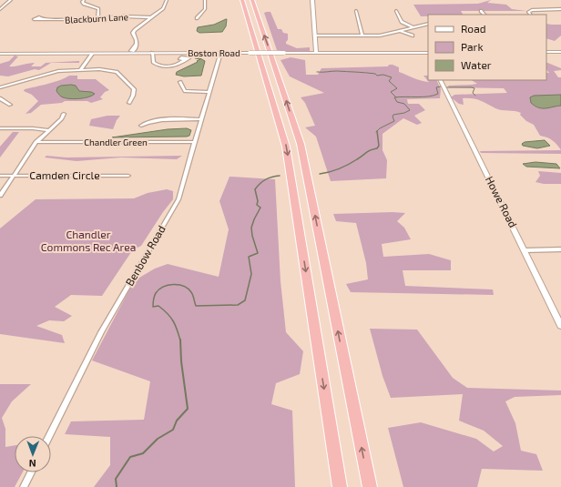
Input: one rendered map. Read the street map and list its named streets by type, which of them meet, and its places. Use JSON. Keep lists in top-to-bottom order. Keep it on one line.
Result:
{"streets":{"street":["Blackburn Lane","Boston Road","Chandler Green","Camden Circle","Howe Road","Benbow Road"]},"crossings":[["Boston Road","Benbow Road"],["Chandler Green","Benbow Road"]],"parks":["Chandler Commons Rec Area"],"legend":["Road","Park","Water"],"north":"bottom"}
